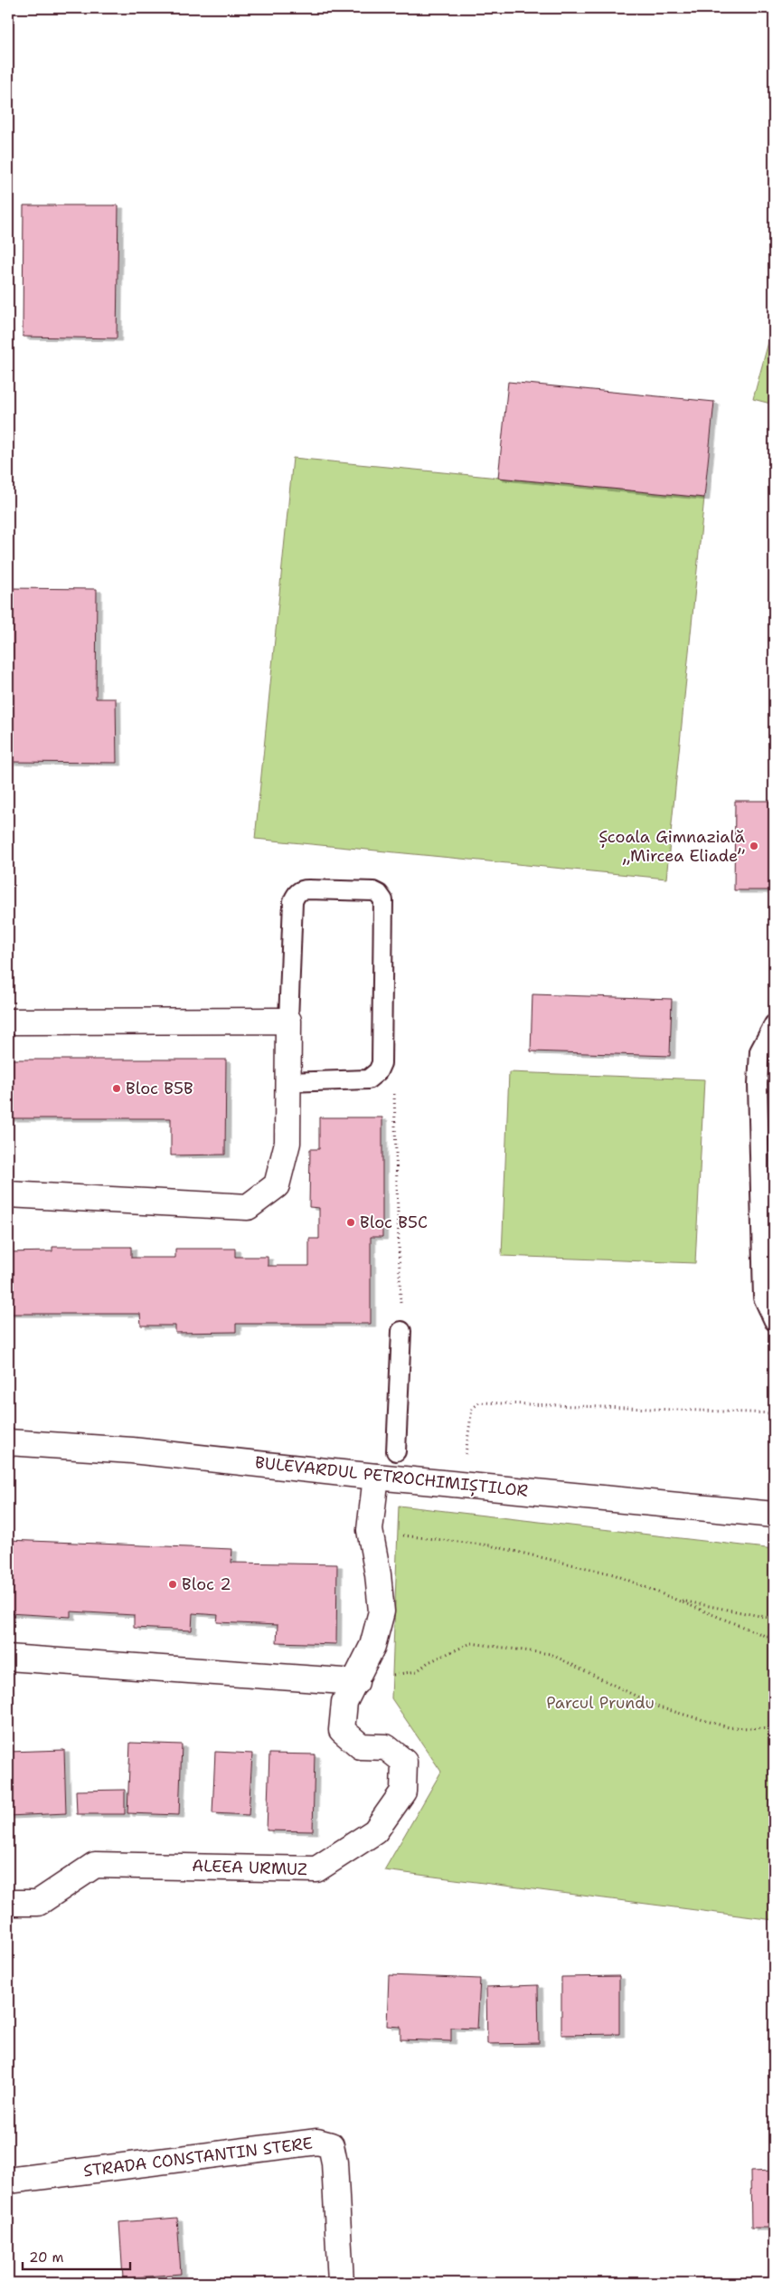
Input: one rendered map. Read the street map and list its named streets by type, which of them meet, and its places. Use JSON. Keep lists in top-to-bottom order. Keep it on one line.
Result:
{"streets":{"street":["BULEVARDUL PETROCHIMIȘTILOR","ALEEA URMUZ","STRADA CONSTANTIN STERE"]},"crossings":[["BULEVARDUL PETROCHIMIȘTILOR","ALEEA URMUZ"]],"parks":["Parcul Prundu"],"places":["Școala Gimnazială „Mircea Eliade”","Bloc B5B","Bloc B5C","Bloc 2"],"scale_bar":"20 m"}
